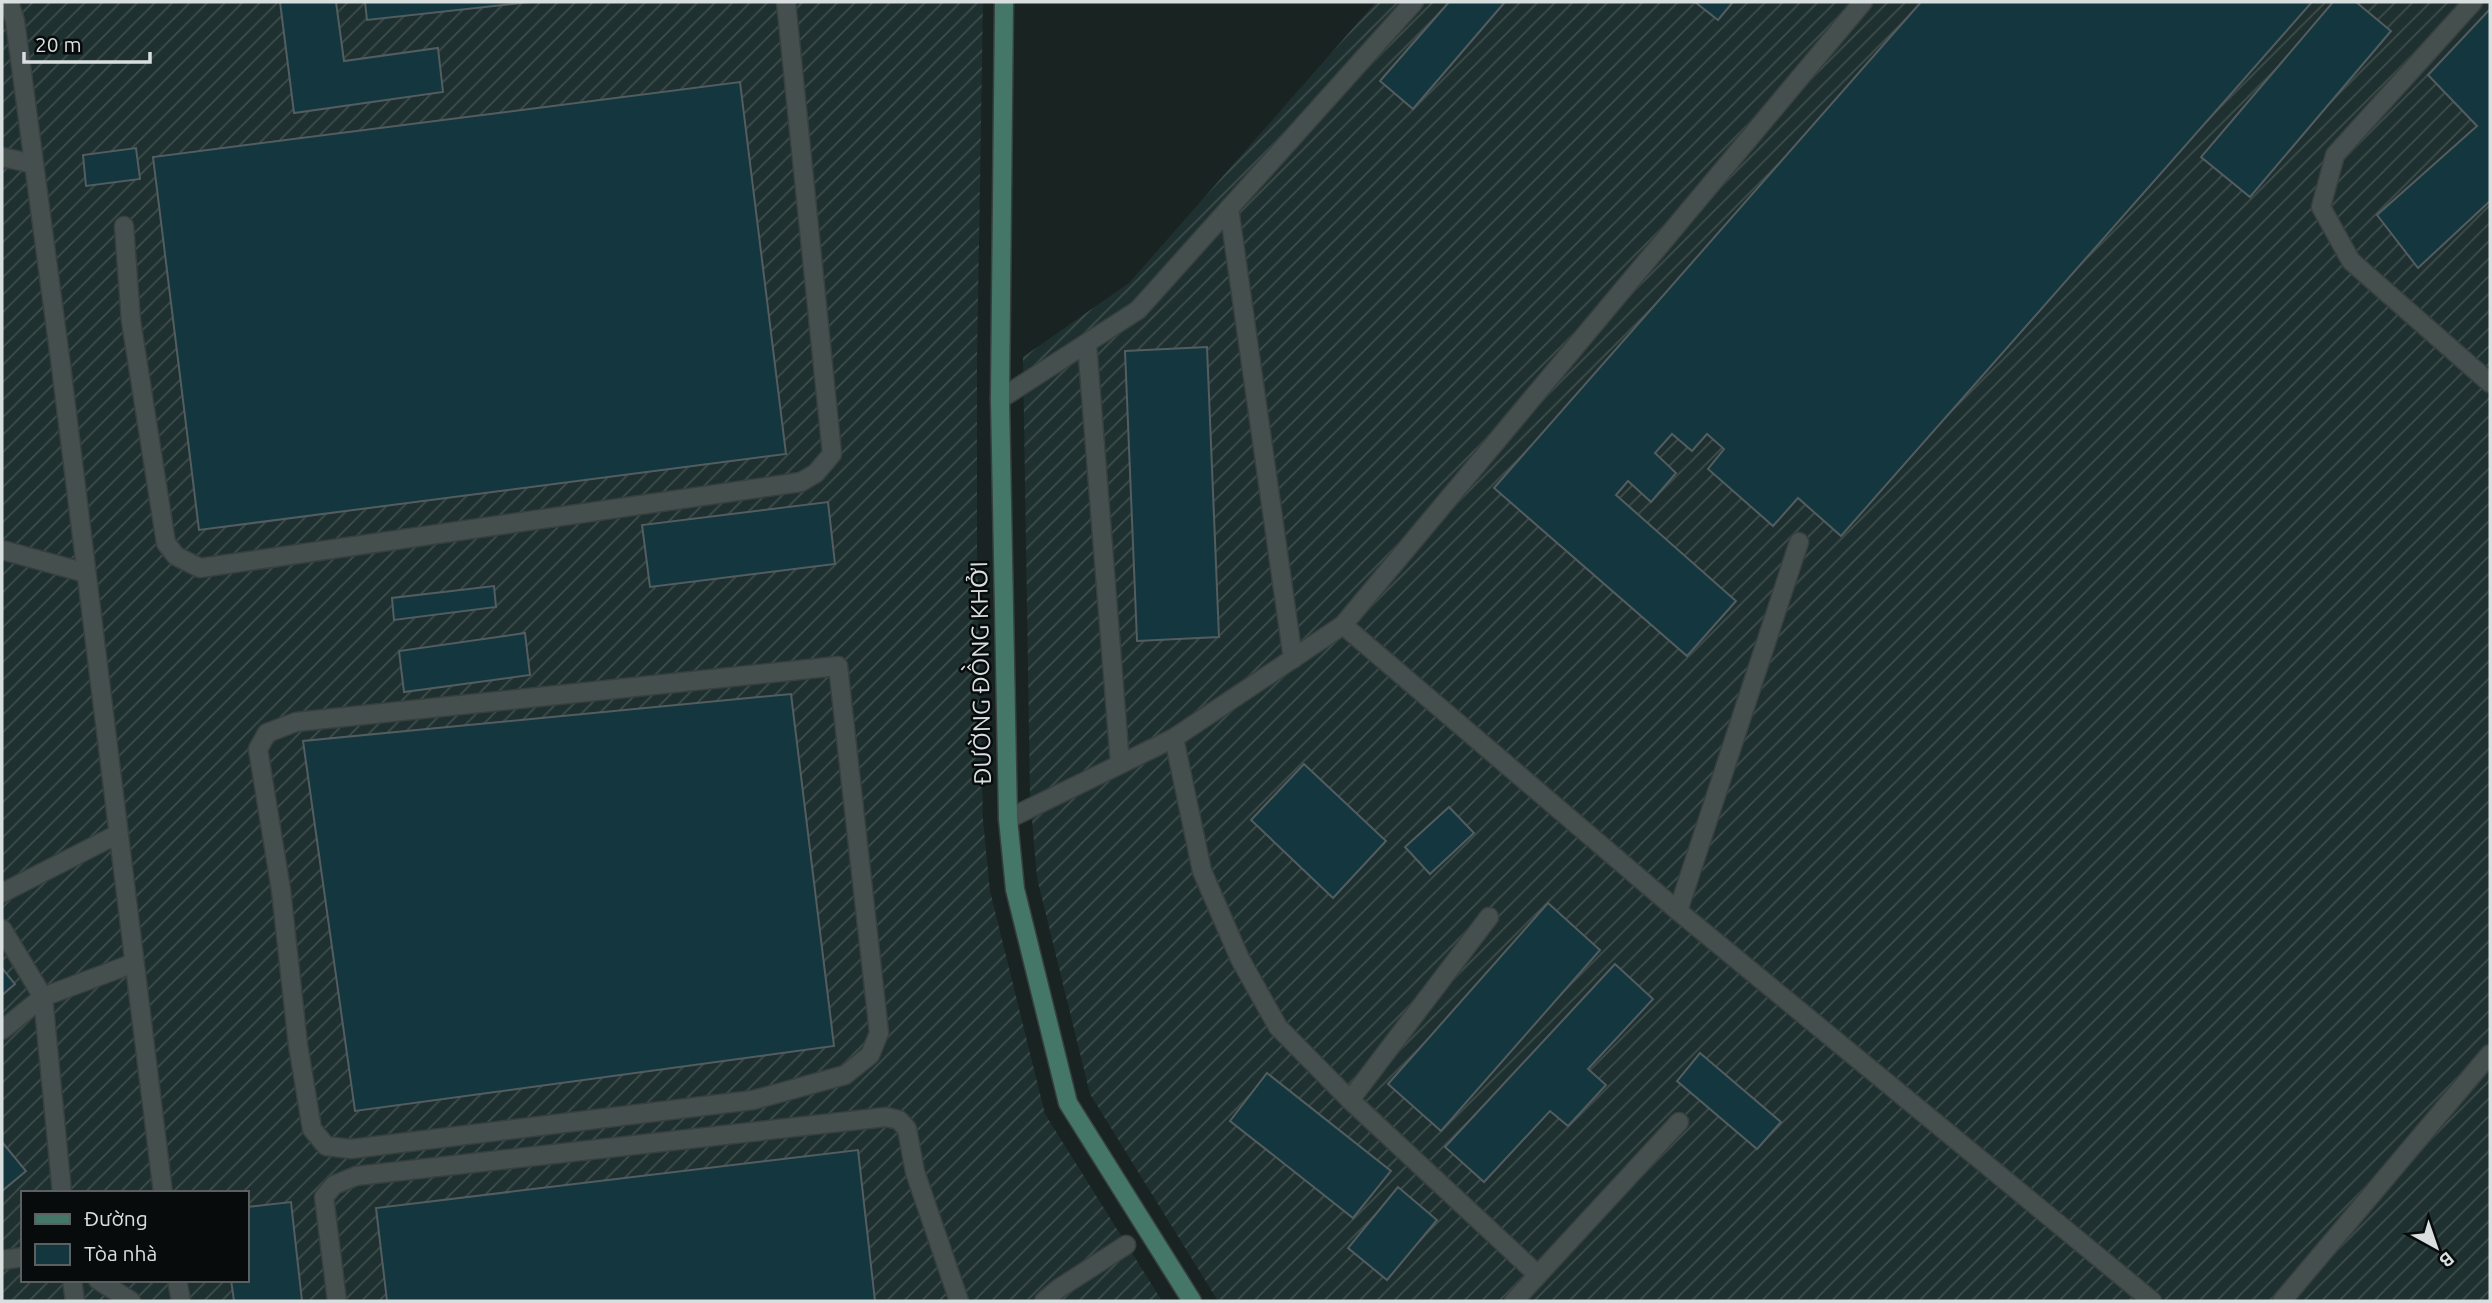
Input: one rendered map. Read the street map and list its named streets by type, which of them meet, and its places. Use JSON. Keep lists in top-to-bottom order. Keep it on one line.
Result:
{"streets":{"main road":["ĐƯỜNG ĐỒNG KHỞI"]},"legend":["Đường","Tòa nhà"],"scale_bar":"20 m","north":"bottom right"}
